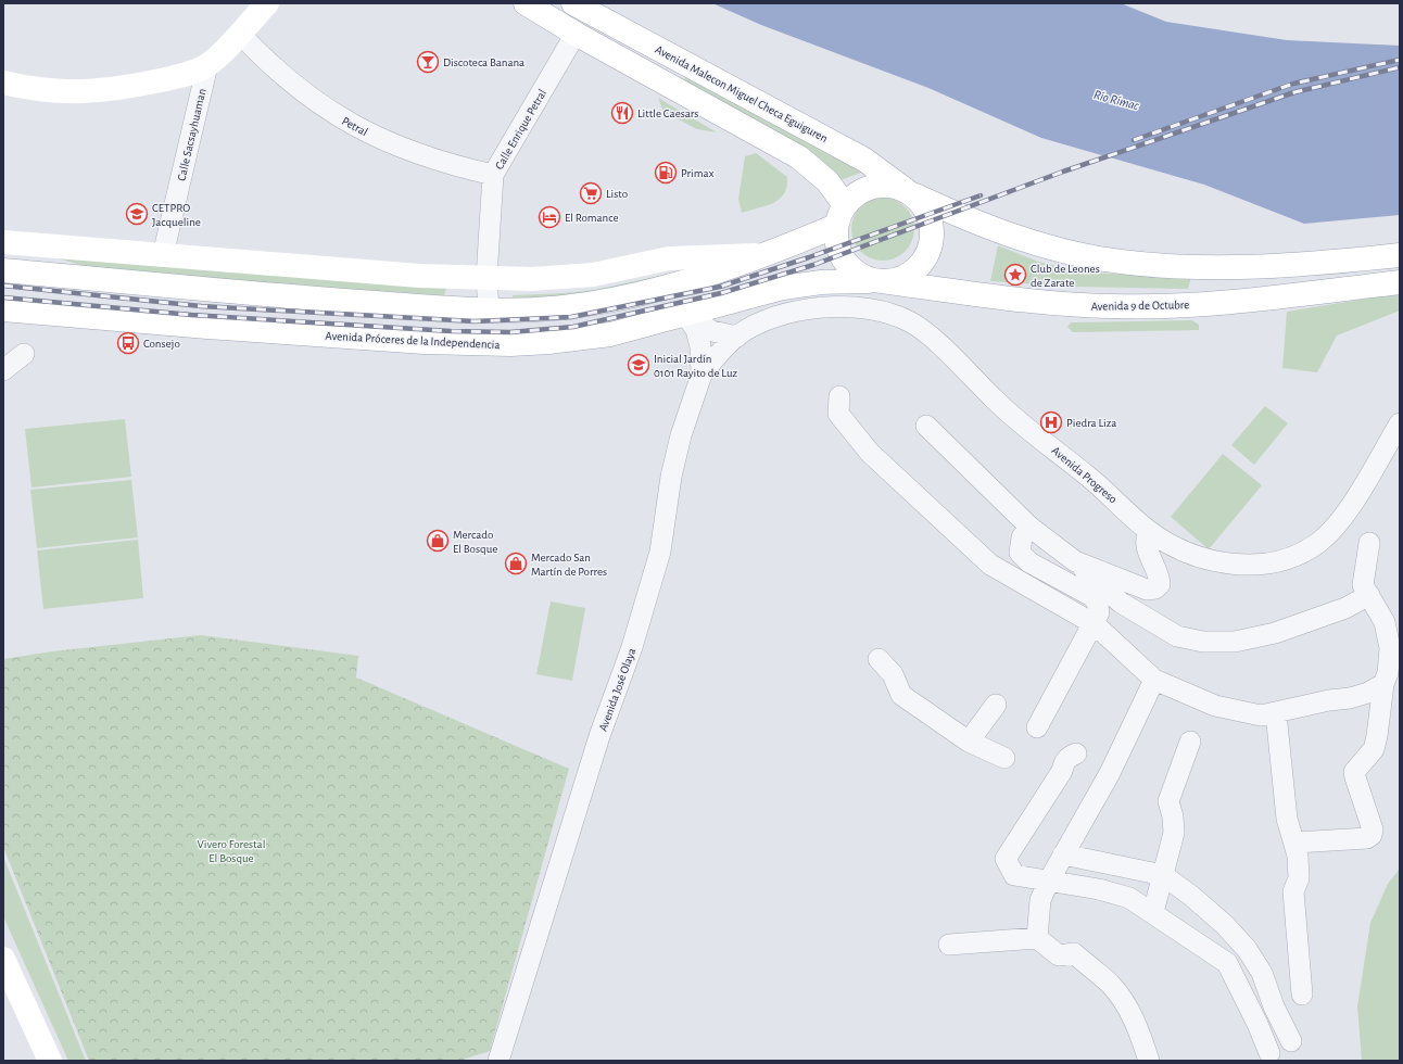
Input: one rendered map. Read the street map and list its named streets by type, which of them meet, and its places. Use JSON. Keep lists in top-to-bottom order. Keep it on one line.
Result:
{"streets":{"main road":["Avenida Malecon Miguel Checa Eguiguren","Avenida 9 de Octubre","Avenida Próceres de la Independencia"],"street":["Petral","Calle Enrique Petral","Calle Sacsayhuaman","Avenida Progreso","Avenida José Olaya"]},"crossings":[["Avenida Malecon Miguel Checa Eguiguren","Avenida 9 de Octubre"],["Avenida Malecon Miguel Checa Eguiguren","Avenida Próceres de la Independencia"],["Petral","Calle Enrique Petral"],["Avenida 9 de Octubre","Avenida Próceres de la Independencia"],["Avenida Próceres de la Independencia","Avenida José Olaya"],["Avenida Progreso","Avenida José Olaya"]],"water":["Río Rímac"],"parks":["Vivero Forestal El Bosque"],"places":{"bar":["Discoteca Banana"],"restaurant":["Little Caesars"],"fuel station":["Primax"],"supermarket":["Listo"],"school or university":["CETPRO Jacqueline","Inicial Jardín 0101 Rayito de Luz"],"hotel":["El Romance"],"place":["Club de Leones de Zarate"],"bus stop":["Consejo"],"hospital":["Piedra Liza"],"shop":["Mercado El Bosque","Mercado San Martín de Porres"]}}
